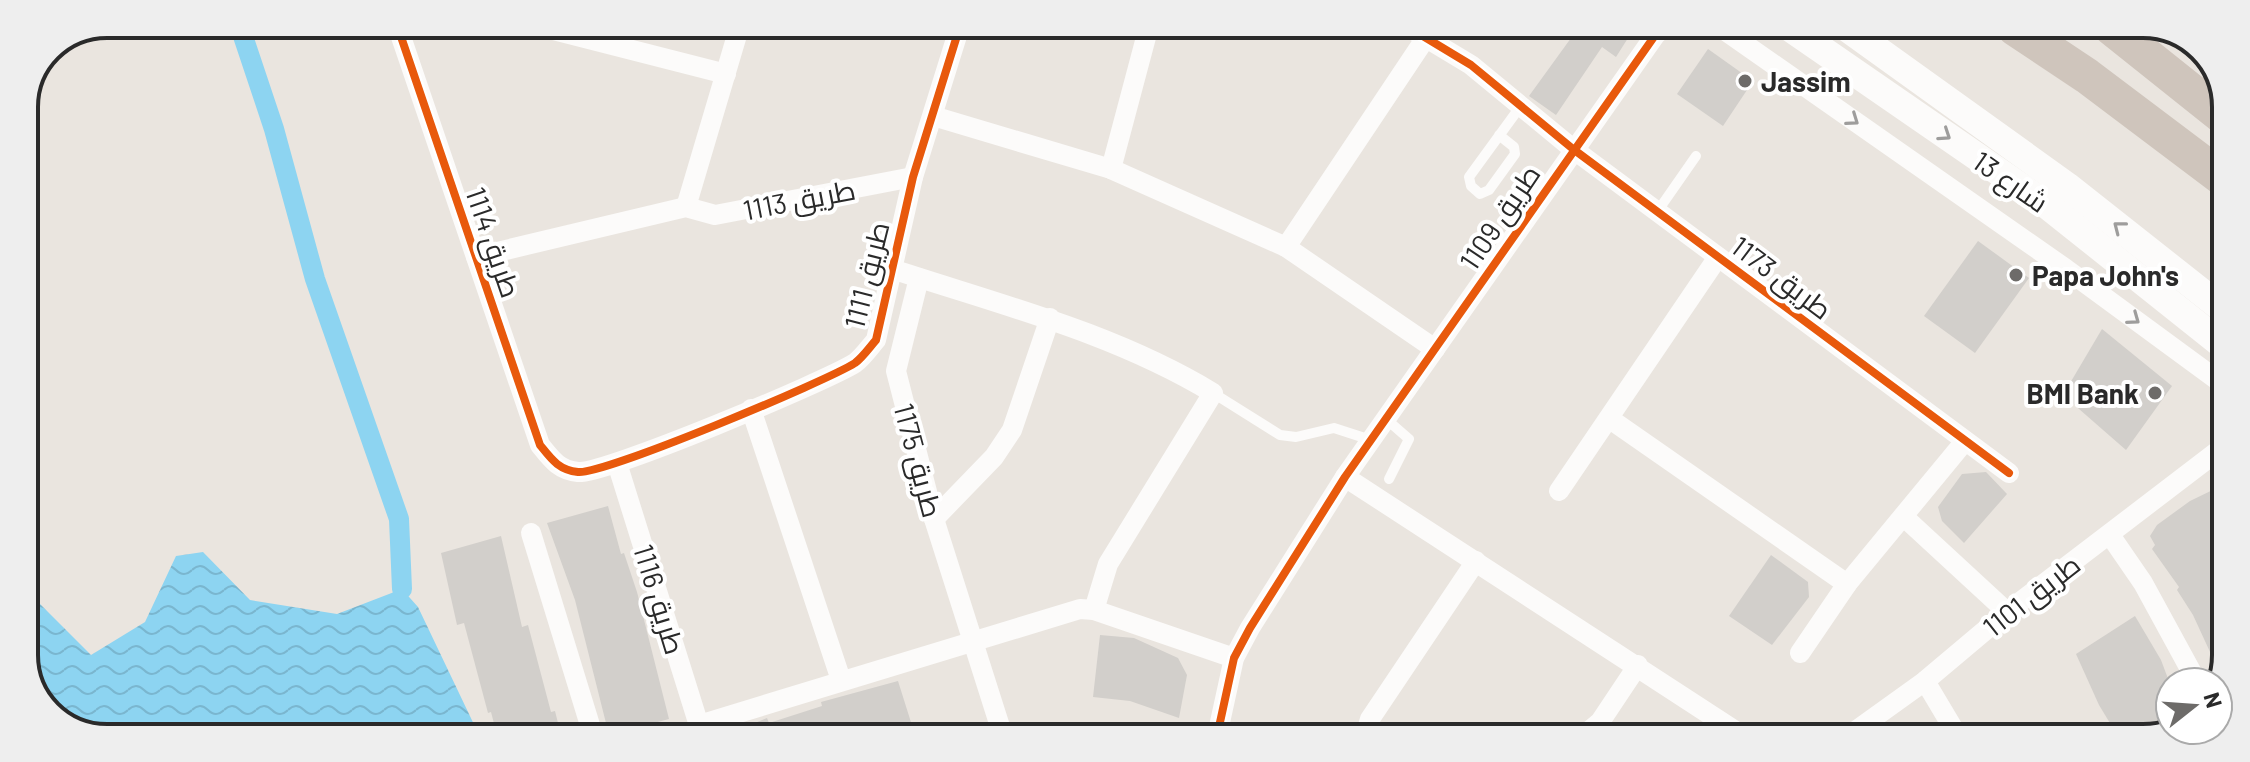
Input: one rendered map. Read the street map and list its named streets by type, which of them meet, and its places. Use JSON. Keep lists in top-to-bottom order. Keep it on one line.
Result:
{"streets":{"street":["شارع 13","طريق 1113","طريق 1109","طريق 1114","طريق 1111","طريق 1173","طريق 1175","طريق 1101","طريق 1116"]},"crossings":[["طريق 1113","طريق 1114"],["طريق 1113","طريق 1111"],["طريق 1109","طريق 1173"],["طريق 1114","طريق 1111"],["طريق 1111","طريق 1116"]],"places":["Jassim","Papa John's","BMI Bank"],"north":"right"}
